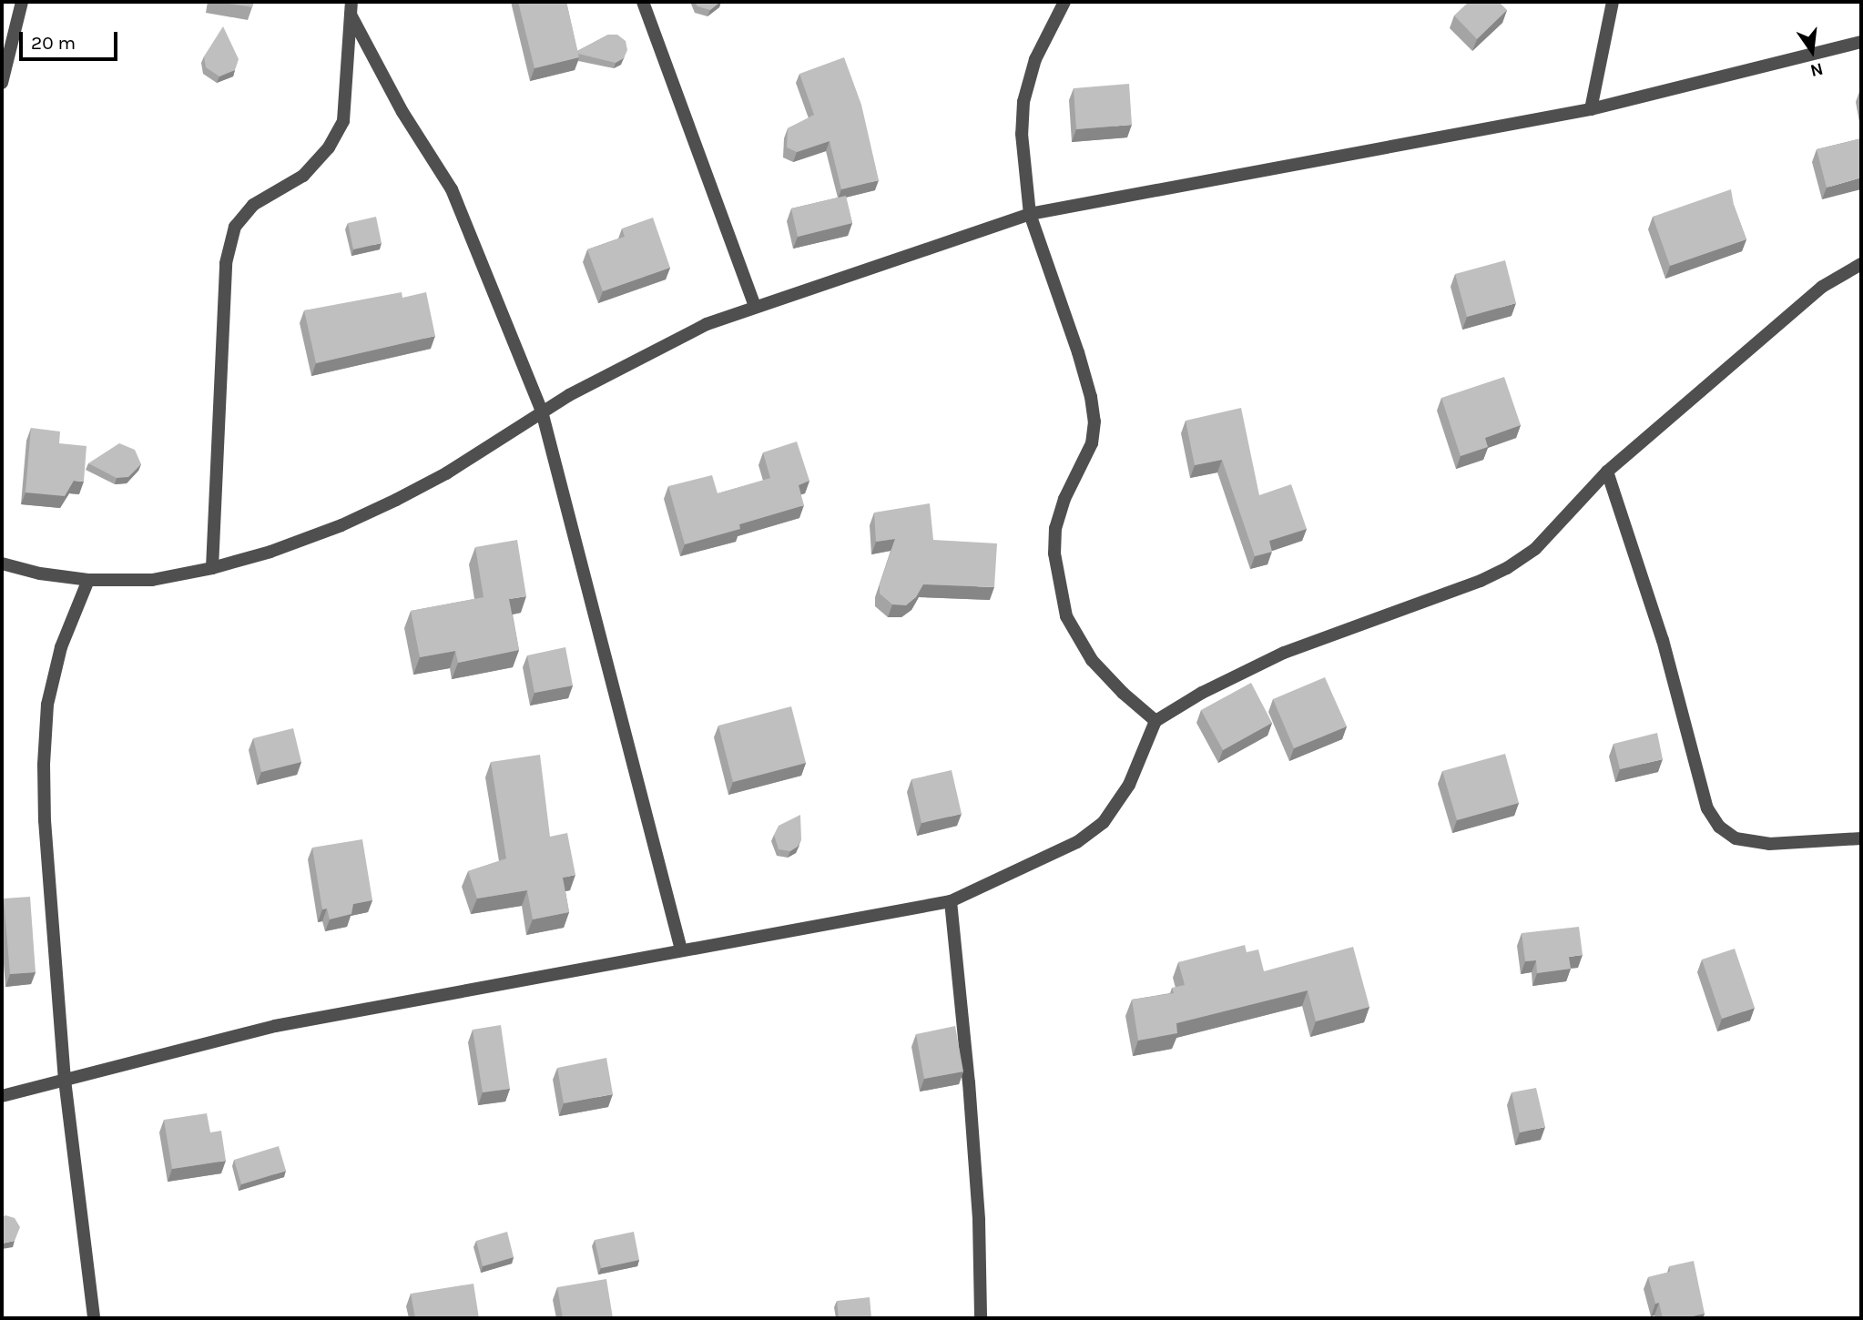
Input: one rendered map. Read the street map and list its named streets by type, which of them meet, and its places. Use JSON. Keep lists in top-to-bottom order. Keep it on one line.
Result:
{"scale_bar":"20 m","north":"bottom"}
